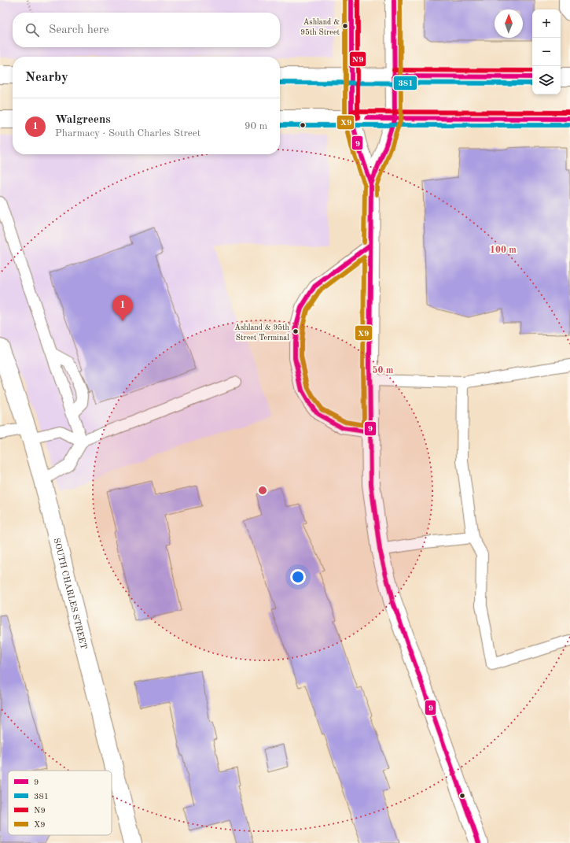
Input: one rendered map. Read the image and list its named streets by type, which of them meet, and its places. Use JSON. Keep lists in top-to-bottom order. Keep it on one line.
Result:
{"streets":{"main road":["SOUTH CHARLES STREET"]},"places":["Ashland & 95th Street","Ashland & 95th Street Terminal"],"lines":["transit line 9","transit line N9","transit line X9","transit line 381"],"legend":["9","381","N9","X9"],"north":"top","page":{"map_buttons":["+","−"],"search":"Search here","heading":"Nearby","list":[{"mark":"1","name":"Walgreens","note":"Pharmacy · South Charles Street","value":"90 m"}],"pins":"1"},"rings":["100 m","50 m"]}
